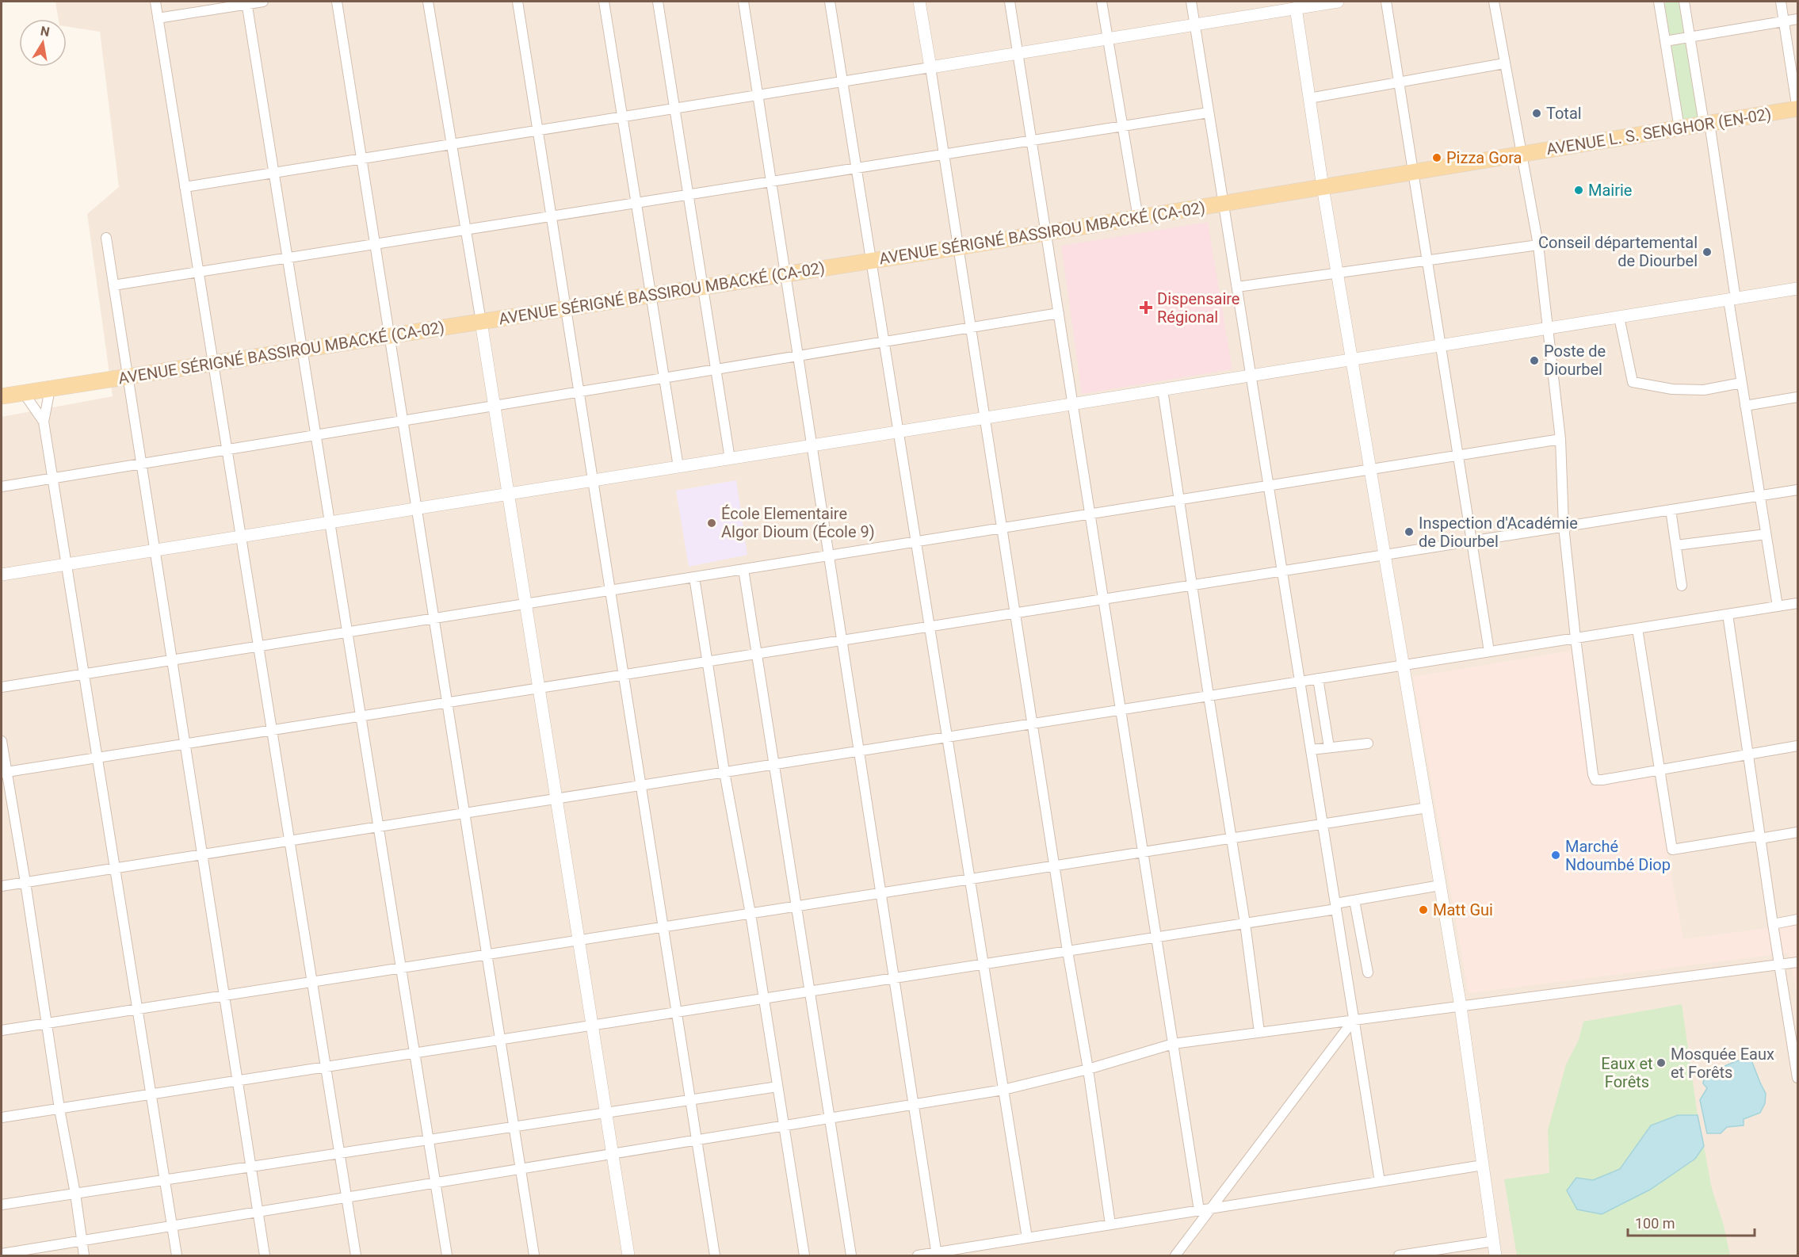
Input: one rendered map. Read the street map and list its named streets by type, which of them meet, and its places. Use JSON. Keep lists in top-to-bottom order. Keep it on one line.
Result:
{"streets":{"main road":["AVENUE L. S. SENGHOR (EN-02)","AVENUE SÉRIGNÉ BASSIROU MBACKÉ (CA-02)"]},"crossings":[["AVENUE L. S. SENGHOR (EN-02)","AVENUE SÉRIGNÉ BASSIROU MBACKÉ (CA-02)"]],"parks":["Eaux et Forêts"],"places":{"other":["Total","Pizza Gora","Mairie","Conseil départemental de Diourbel","Poste de Diourbel","École Elementaire Algor Dioum (École 9)","Inspection d'Académie de Diourbel","Marché Ndoumbé Diop","Matt Gui","Mosquée Eaux et Forêts"],"health":["Dispensaire Régional"]},"scale_bar":"100 m","north":"top"}
